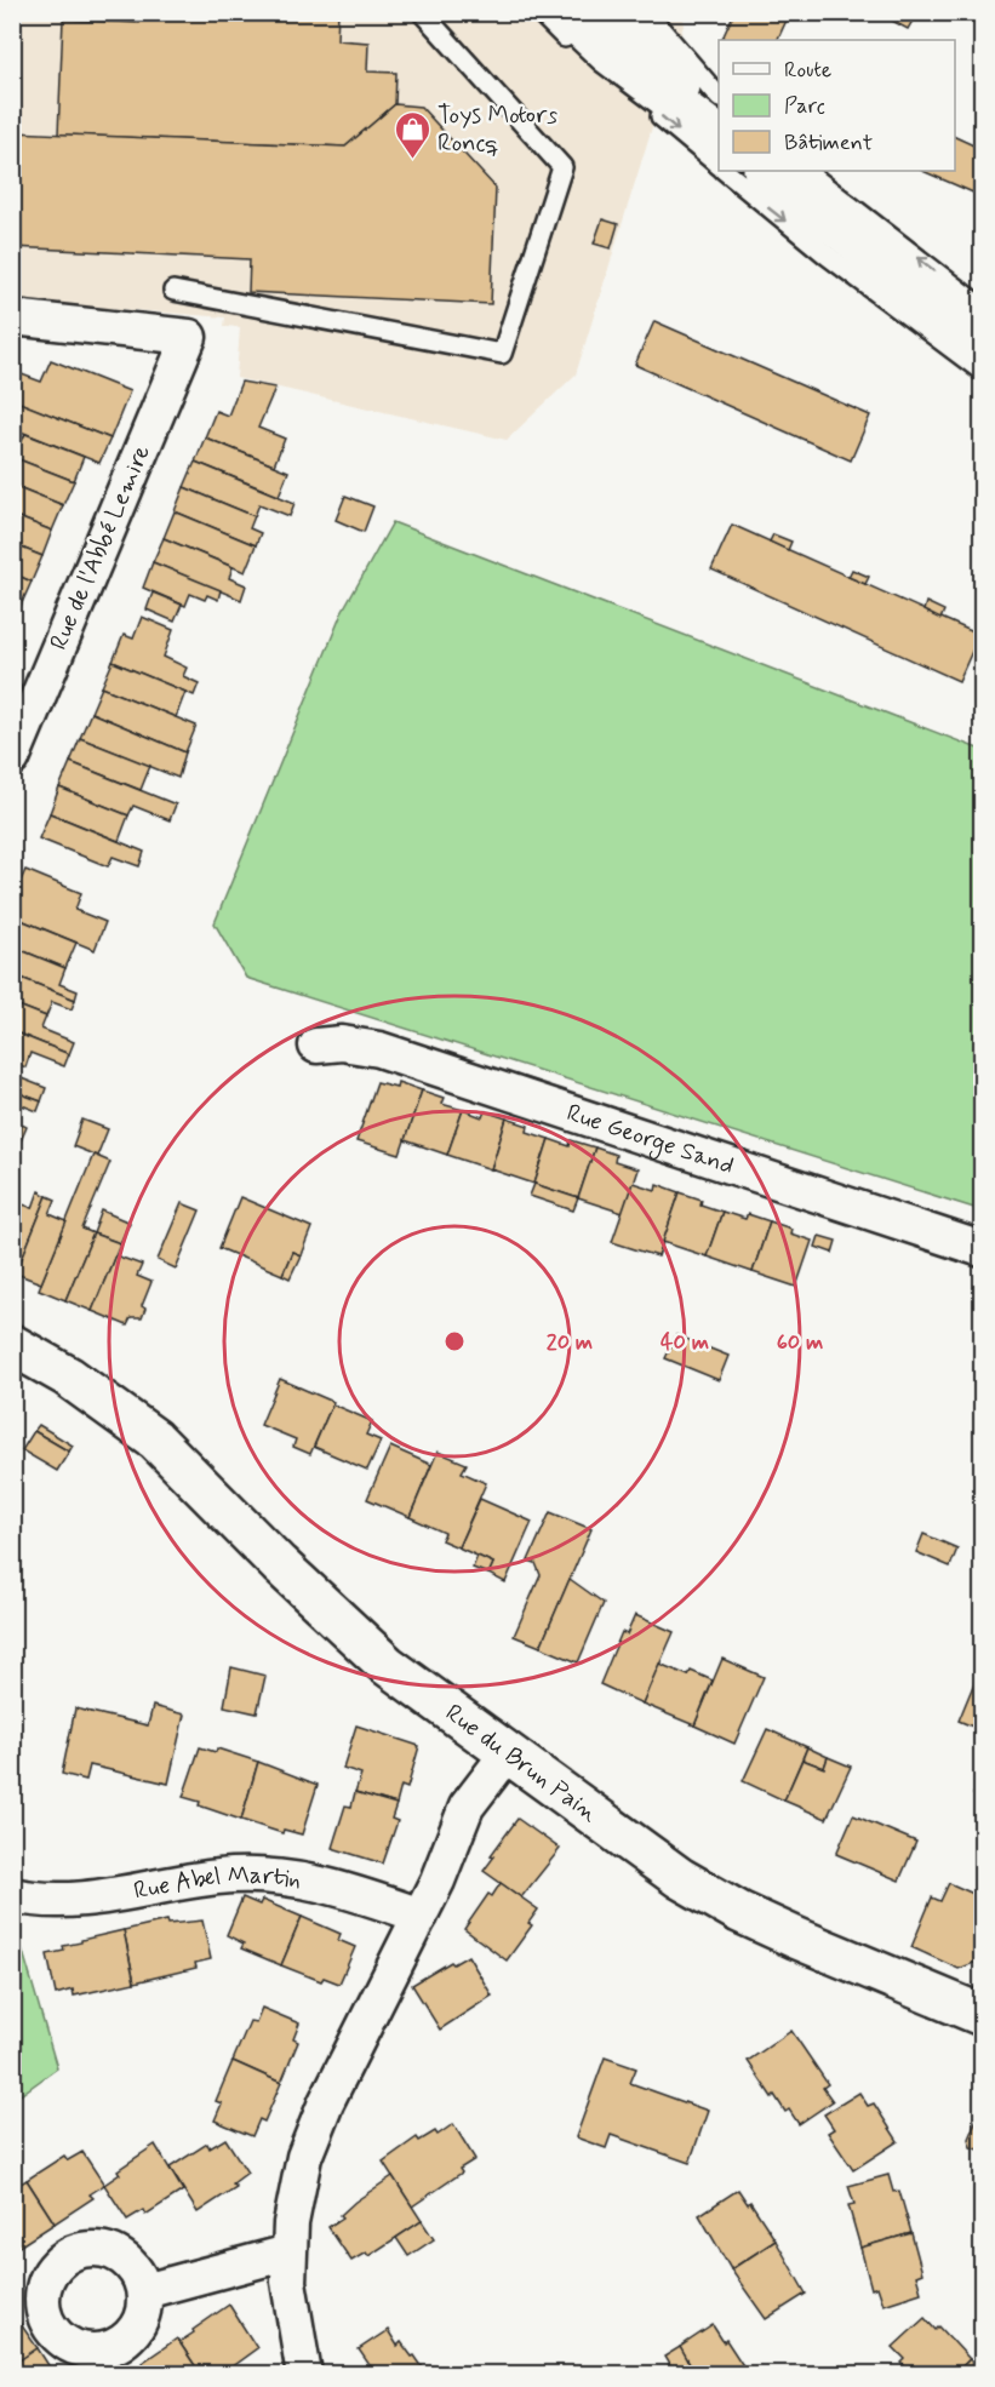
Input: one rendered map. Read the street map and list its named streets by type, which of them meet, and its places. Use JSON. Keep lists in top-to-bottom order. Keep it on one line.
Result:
{"streets":{"main road":["Rue du Brun Pain"],"street":["Rue de l'Abbé Lemire","Rue George Sand","Rue Abel Martin"]},"places":{"shop":["Toys Motors Roncq"]},"legend":["Route","Parc","Bâtiment"],"rings":["20 m","40 m","60 m"]}
